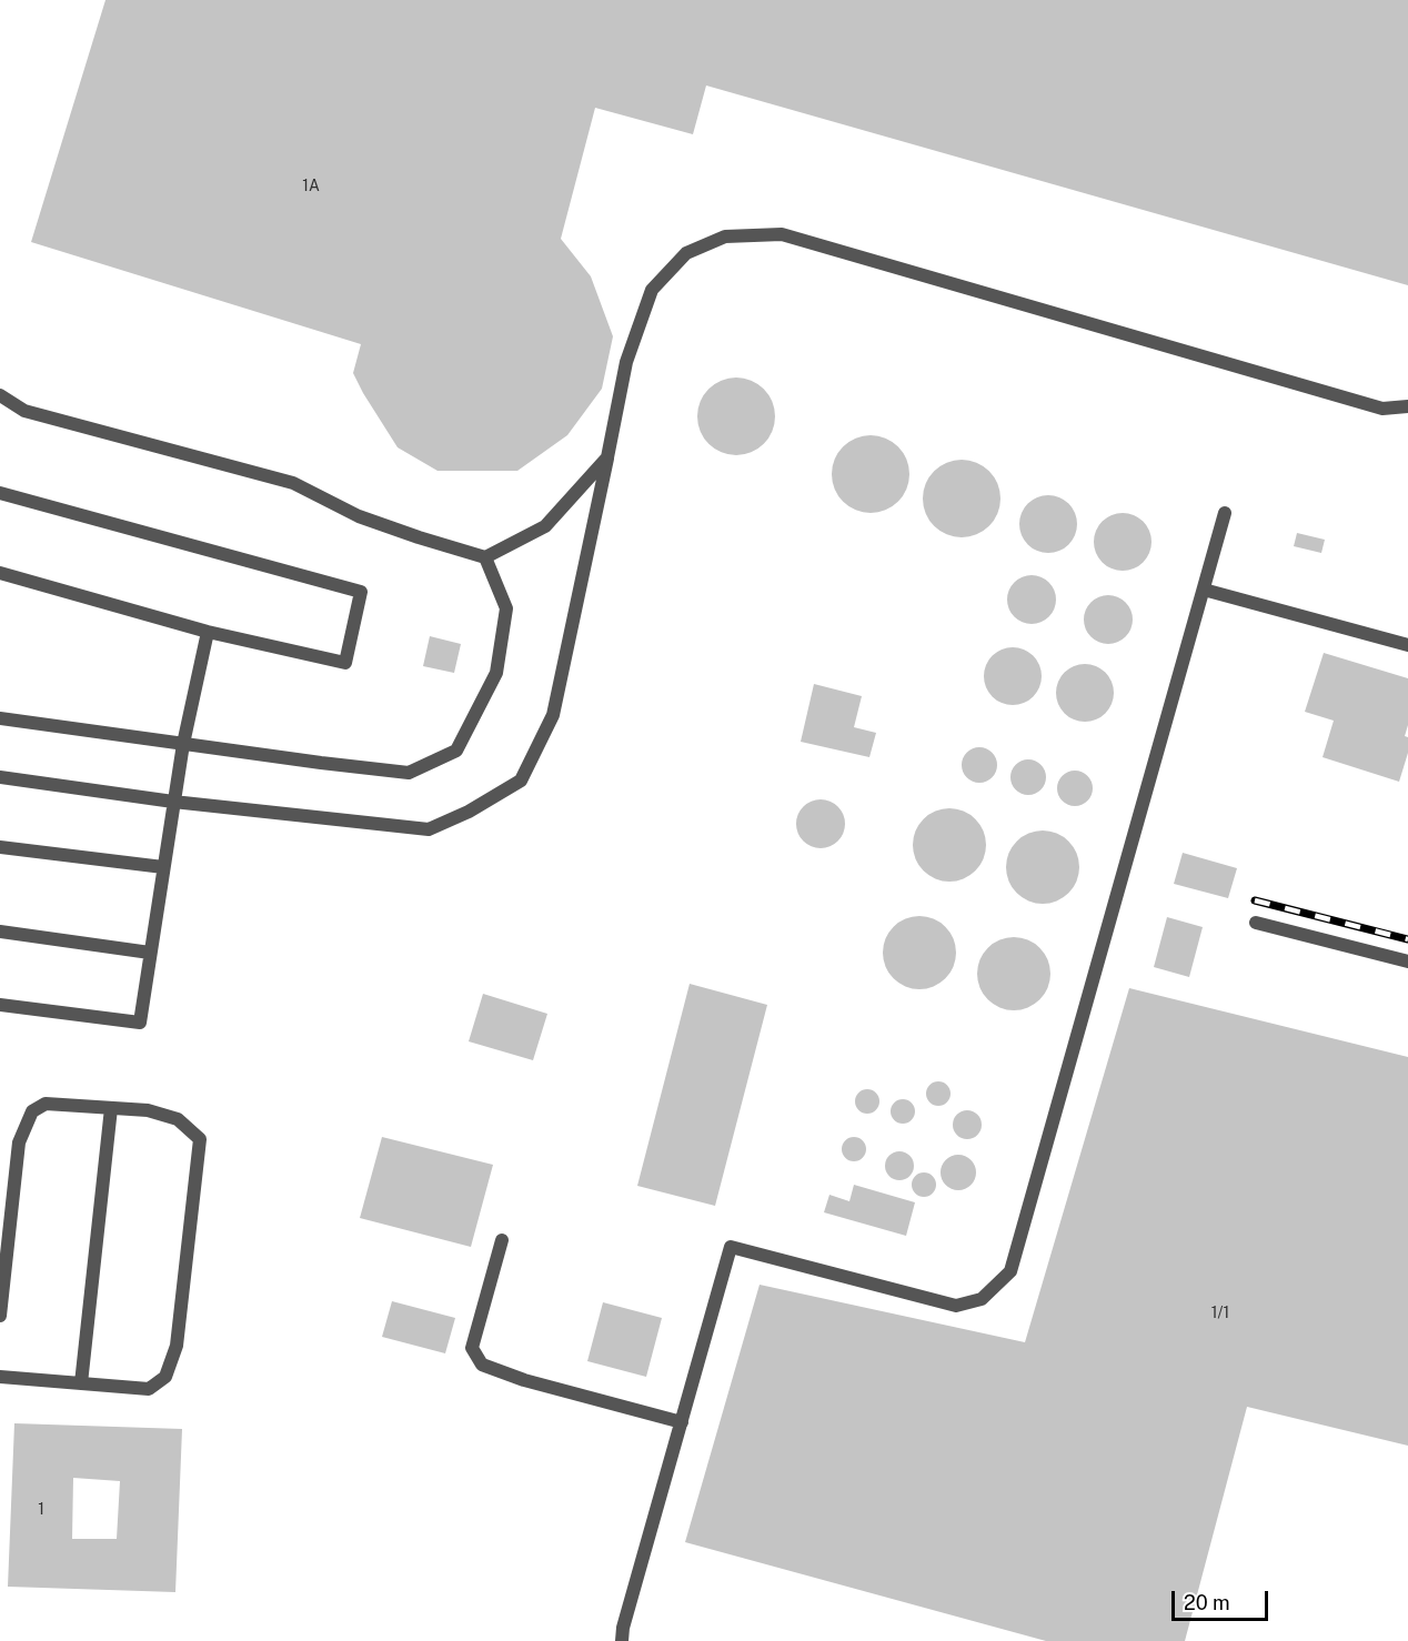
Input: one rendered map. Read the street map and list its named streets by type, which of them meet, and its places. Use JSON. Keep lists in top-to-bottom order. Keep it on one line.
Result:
{"house_numbers":["1A","1/1","1"],"scale_bar":"20 m"}
